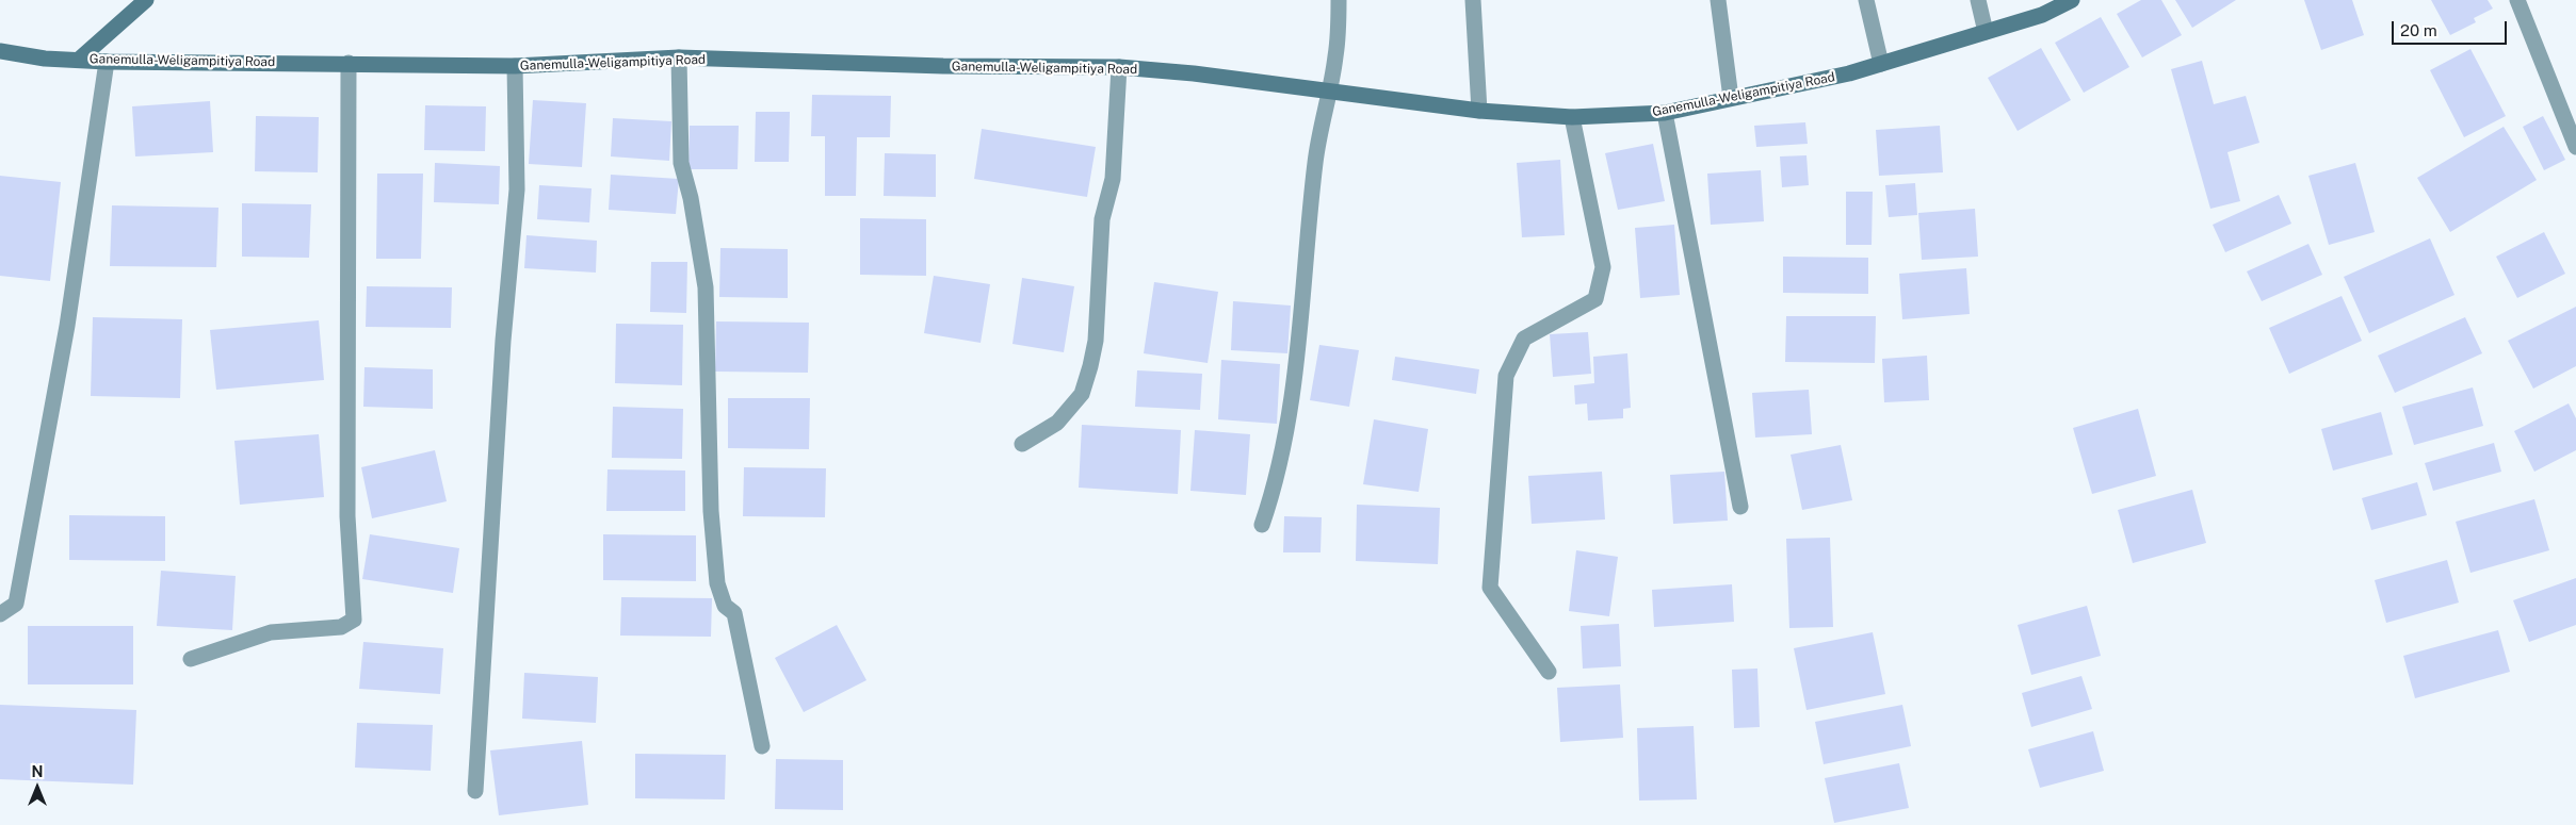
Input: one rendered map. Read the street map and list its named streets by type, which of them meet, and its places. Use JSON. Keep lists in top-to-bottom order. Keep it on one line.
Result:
{"streets":{"street":["Ganemulla-Weligampitiya Road"]},"scale_bar":"20 m","north":"top"}
